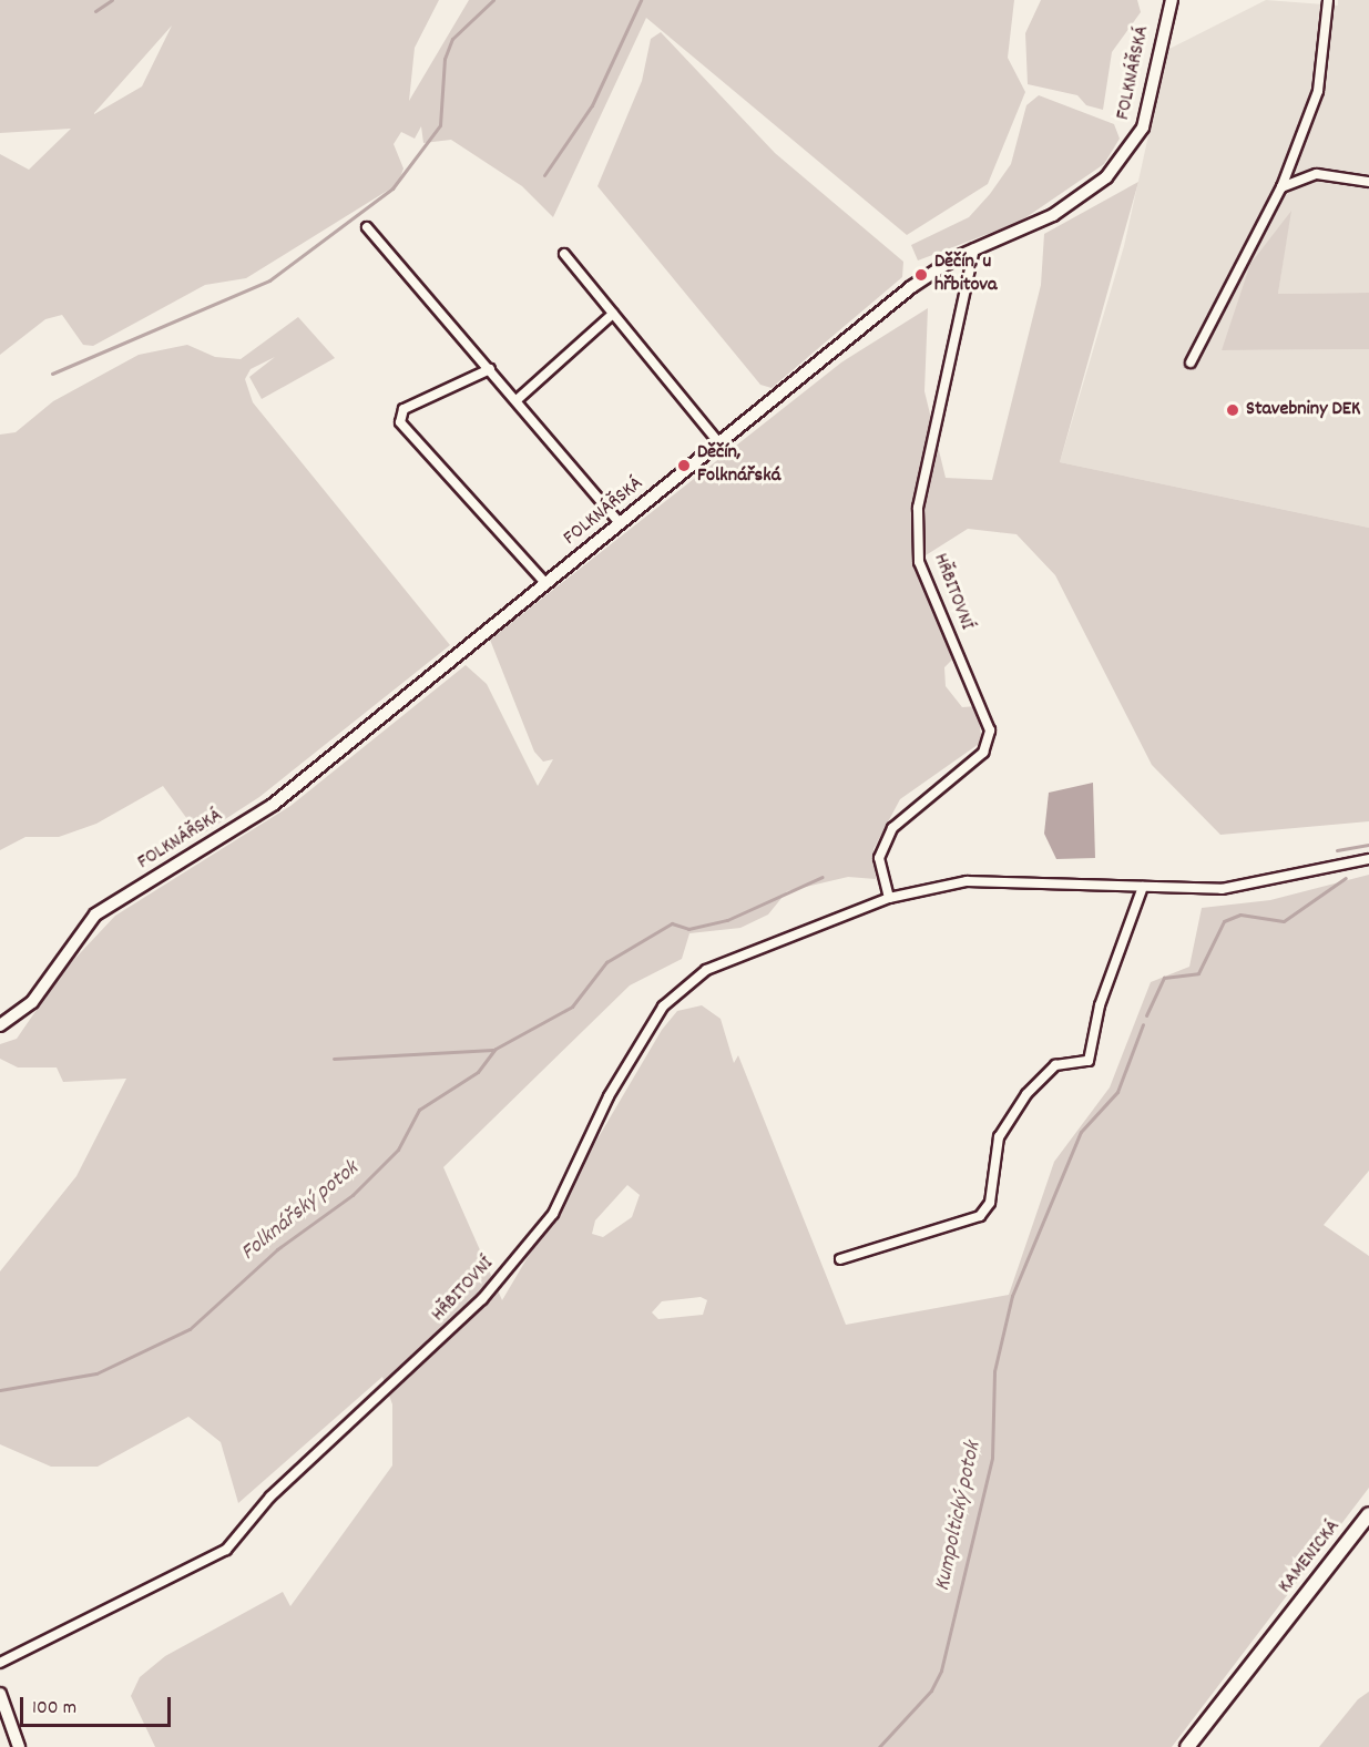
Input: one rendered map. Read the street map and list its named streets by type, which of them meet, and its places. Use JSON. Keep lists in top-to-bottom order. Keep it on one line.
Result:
{"streets":{"main road":["KAMENICKÁ"],"street":["FOLKNÁŘSKÁ","HŘBITOVNÍ"]},"crossings":[["FOLKNÁŘSKÁ","HŘBITOVNÍ"]],"water":["Folknářský potok","Kumpoltický potok"],"places":["Děčín, u hřbitova","Stavebniny DEK","Děčín, Folknářská"],"scale_bar":"100 m"}
